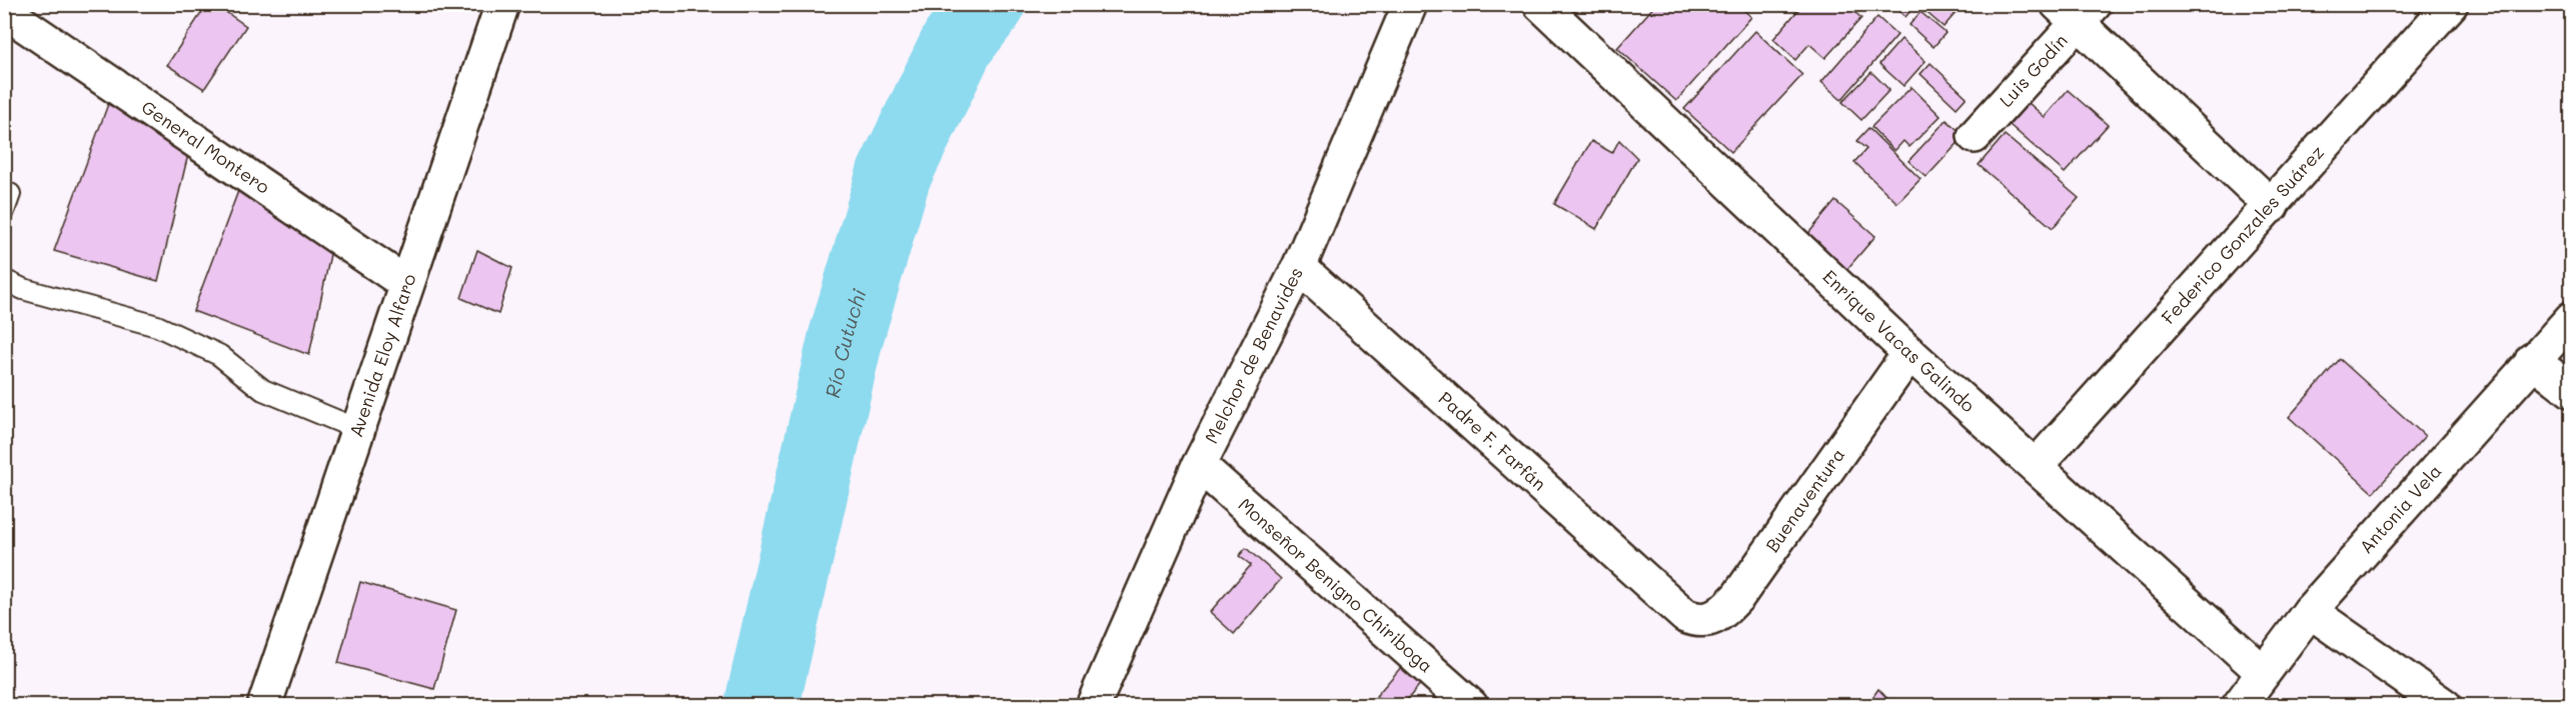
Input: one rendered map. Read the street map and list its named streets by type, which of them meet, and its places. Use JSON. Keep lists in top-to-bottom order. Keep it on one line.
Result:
{"streets":{"street":["Luis Godín","General Montero","Federico Gonzales Suárez","Enrique Vacas Galindo","Avenida Eloy Alfaro","Melchor de Benavides","Padre F. Farfán","Buenaventura","Antonia Vela","Monseñor Benigno Chiriboga"]},"crossings":[["General Montero","Avenida Eloy Alfaro"],["Federico Gonzales Suárez","Enrique Vacas Galindo"],["Enrique Vacas Galindo","Buenaventura"],["Enrique Vacas Galindo","Antonia Vela"],["Melchor de Benavides","Padre F. Farfán"],["Melchor de Benavides","Monseñor Benigno Chiriboga"],["Padre F. Farfán","Buenaventura"]],"water":["Río Cutuchi"]}
